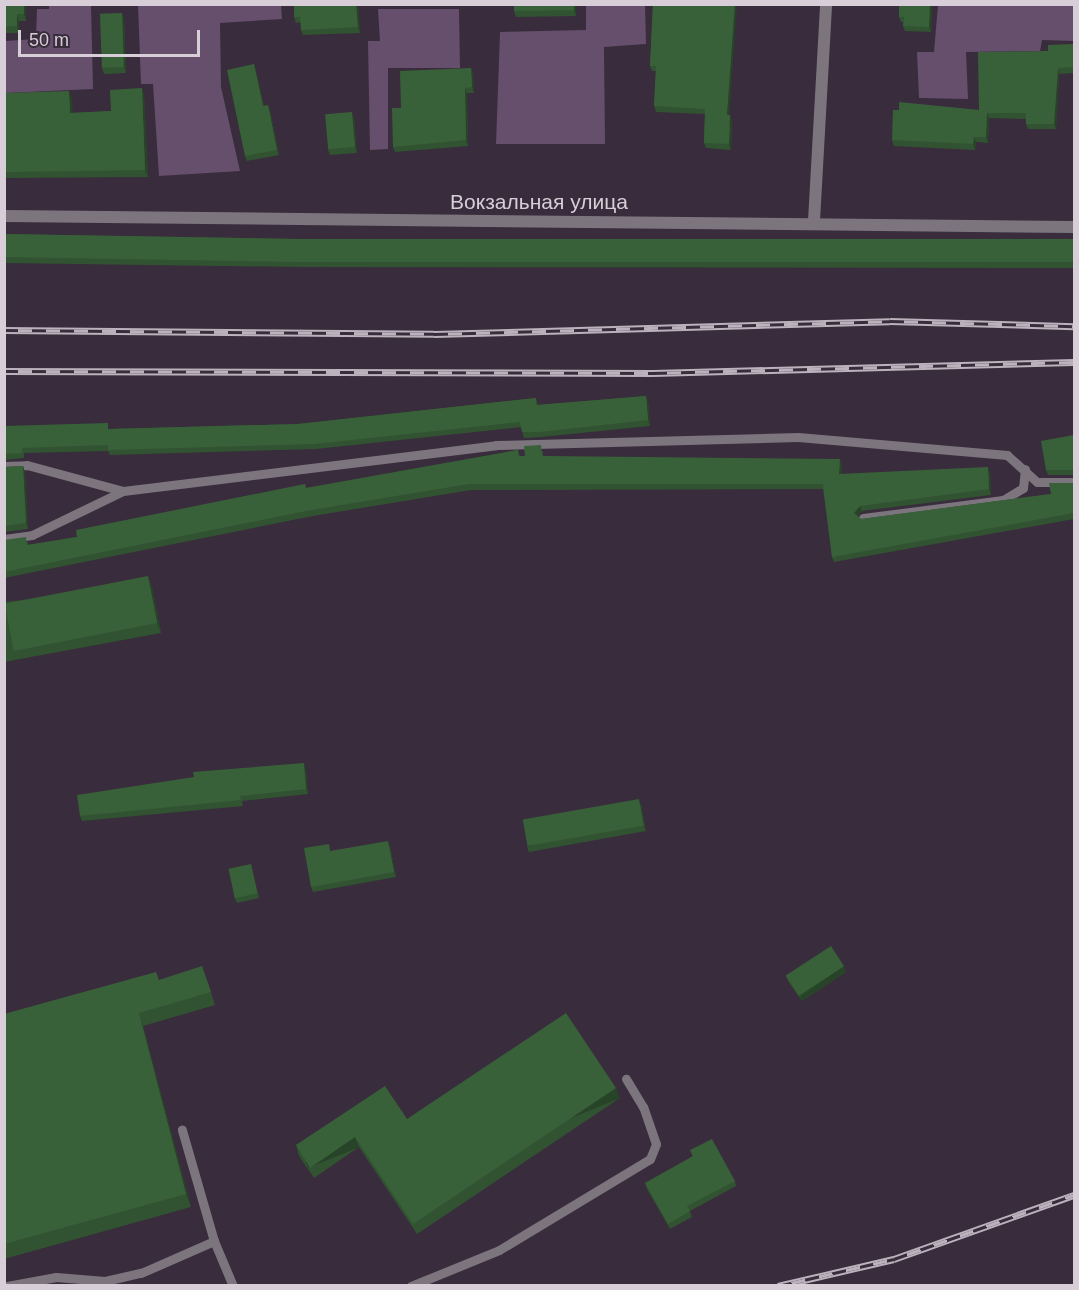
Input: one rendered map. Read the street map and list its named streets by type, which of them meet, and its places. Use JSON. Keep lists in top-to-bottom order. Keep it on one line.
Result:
{"streets":{"street":["Вокзальная улица"]},"scale_bar":"50 m"}
